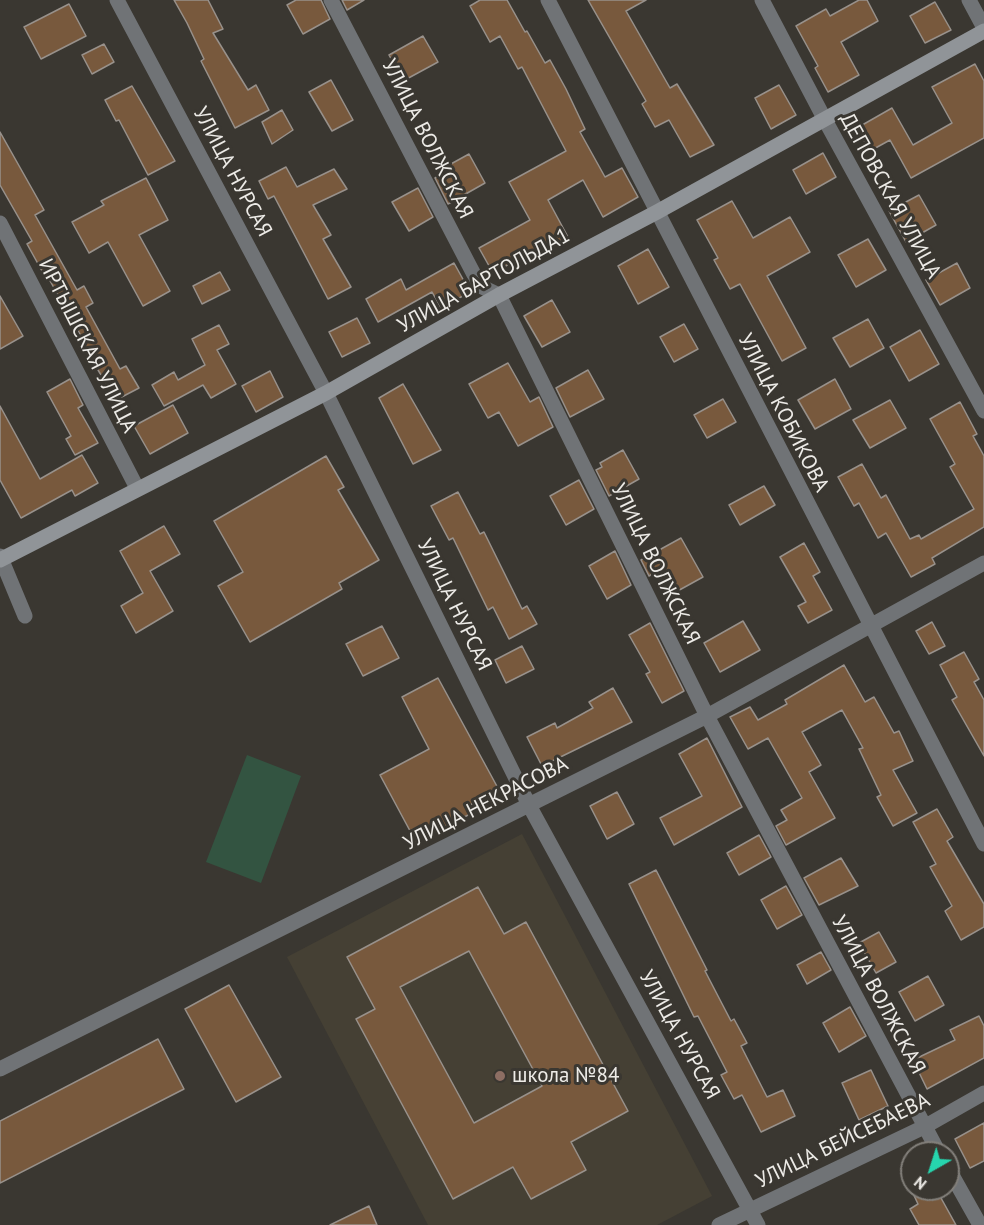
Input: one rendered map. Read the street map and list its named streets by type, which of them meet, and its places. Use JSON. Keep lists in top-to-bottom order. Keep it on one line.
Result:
{"streets":{"street":["УЛИЦА ВОЛЖСКАЯ","УЛИЦА НУРСАЯ","ДЕПОВСКАЯ УЛИЦА","УЛИЦА БАРТОЛЬДА1","ИРТЫШСКАЯ УЛИЦА","УЛИЦА КОБИКОВА","УЛИЦА НЕКРАСОВА","УЛИЦА БЕЙСЕБАЕВА"]},"crossings":[["УЛИЦА ВОЛЖСКАЯ","УЛИЦА БАРТОЛЬДА1"],["УЛИЦА ВОЛЖСКАЯ","УЛИЦА НЕКРАСОВА"],["УЛИЦА ВОЛЖСКАЯ","УЛИЦА БЕЙСЕБАЕВА"],["УЛИЦА НУРСАЯ","УЛИЦА БАРТОЛЬДА1"],["УЛИЦА НУРСАЯ","УЛИЦА НЕКРАСОВА"],["УЛИЦА НУРСАЯ","УЛИЦА БЕЙСЕБАЕВА"],["ДЕПОВСКАЯ УЛИЦА","УЛИЦА БАРТОЛЬДА1"],["УЛИЦА БАРТОЛЬДА1","ИРТЫШСКАЯ УЛИЦА"],["УЛИЦА БАРТОЛЬДА1","УЛИЦА КОБИКОВА"],["УЛИЦА КОБИКОВА","УЛИЦА НЕКРАСОВА"]],"places":["школа №84"],"north":"bottom left"}
